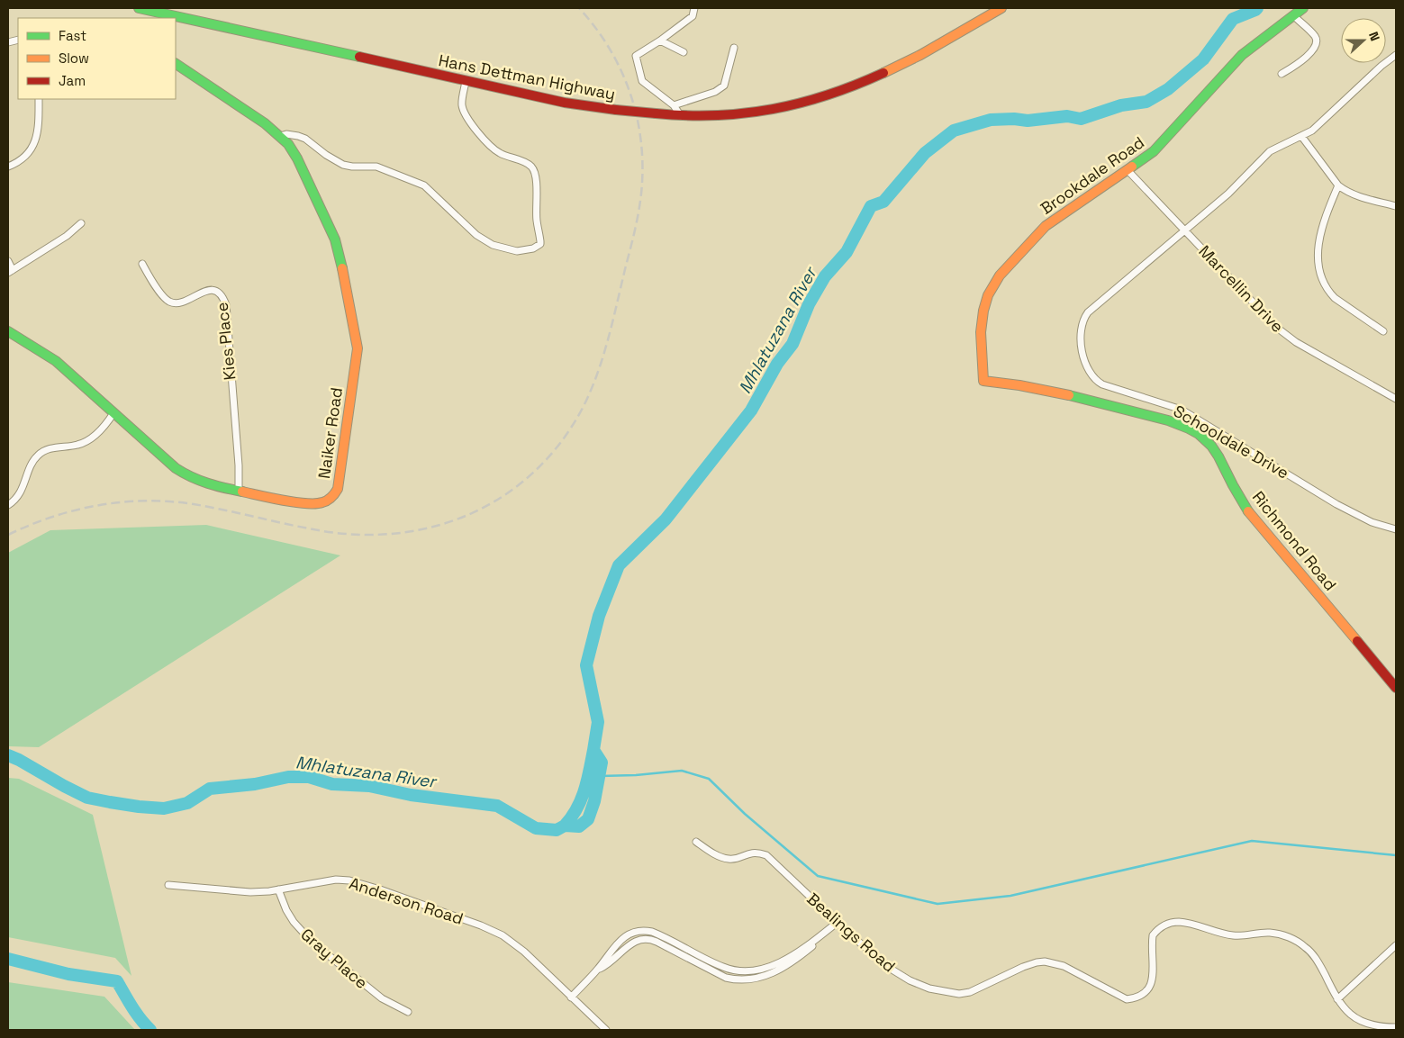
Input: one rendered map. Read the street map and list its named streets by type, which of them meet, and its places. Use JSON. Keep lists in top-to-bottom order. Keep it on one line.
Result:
{"streets":{"street":["Hans Dettman Highway","Brookdale Road","Marcellin Drive","Kies Place","Naiker Road","Schooldale Drive","Richmond Road","Anderson Road","Bealings Road","Gray Place"]},"crossings":[["Brookdale Road","Marcellin Drive"],["Brookdale Road","Richmond Road"],["Marcellin Drive","Schooldale Drive"],["Kies Place","Naiker Road"],["Anderson Road","Gray Place"]],"water":["Mhlatuzana River"],"legend":["Fast","Slow","Jam"],"north":"right"}
